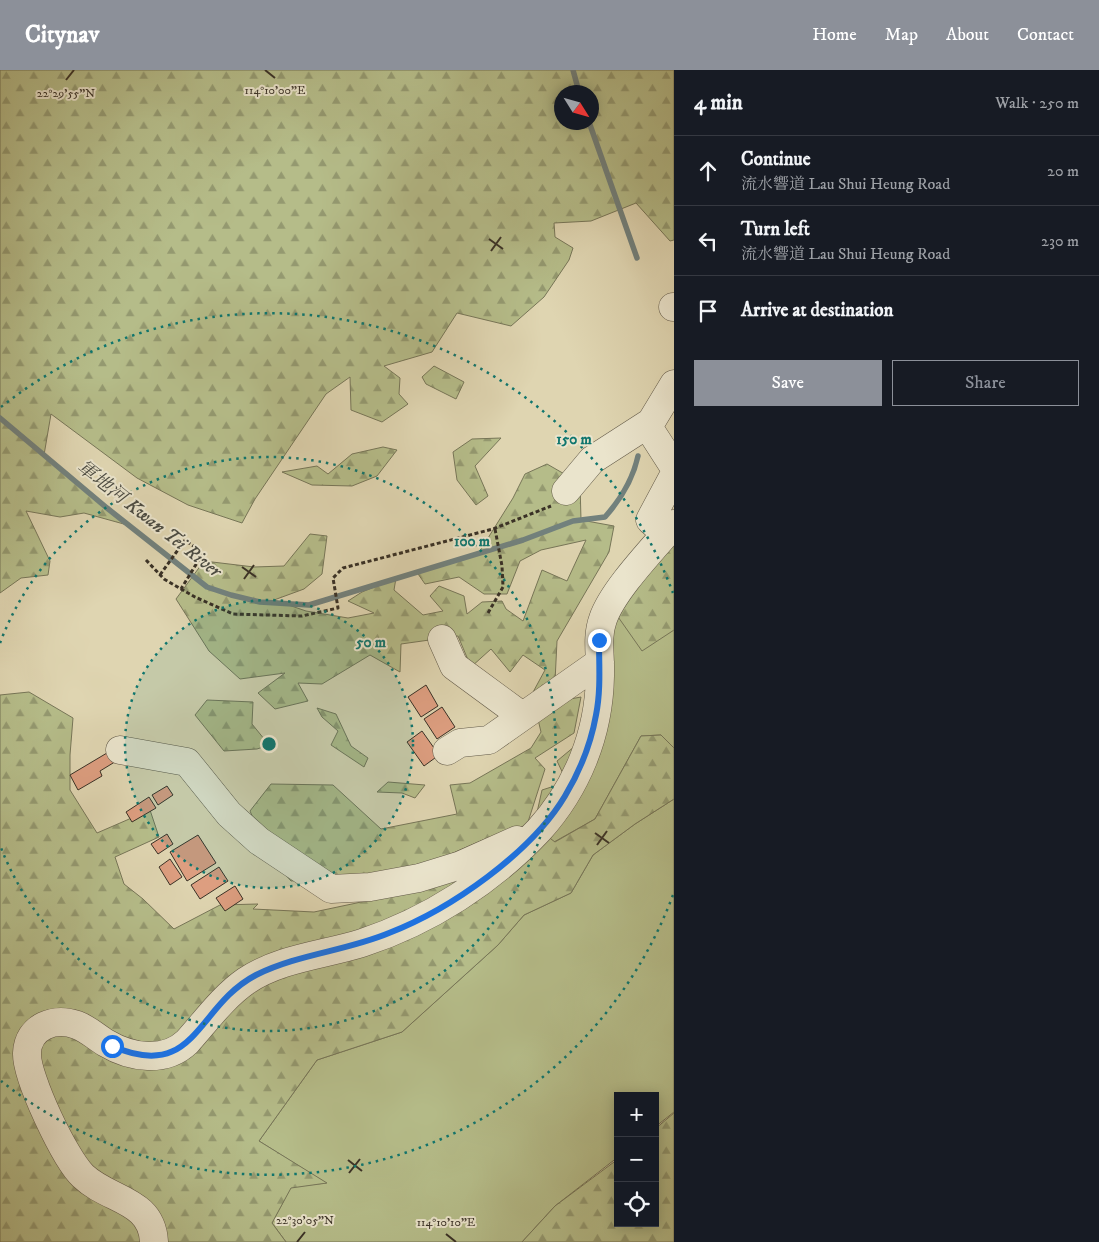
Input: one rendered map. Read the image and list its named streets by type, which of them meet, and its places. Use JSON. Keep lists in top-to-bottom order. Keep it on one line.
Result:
{"water":["軍地河 Kwan Tei River"],"north":"bottom right","page":{"header":"Citynav","nav":["Home","Map","About","Contact"],"heading":["4 min","Walk · 250 m"],"list":[["Continue","流水響道 Lau Shui Heung Road","20 m"],["Turn left","流水響道 Lau Shui Heung Road","230 m"],"Arrive at destination"],"buttons":["Save","Share"],"map_buttons":["+","−"]},"coordinates":["114°10'00\"E","22°29'55\"N","22°30'05\"N","114°10'10\"E"],"rings":["150 m","100 m","50 m"]}
